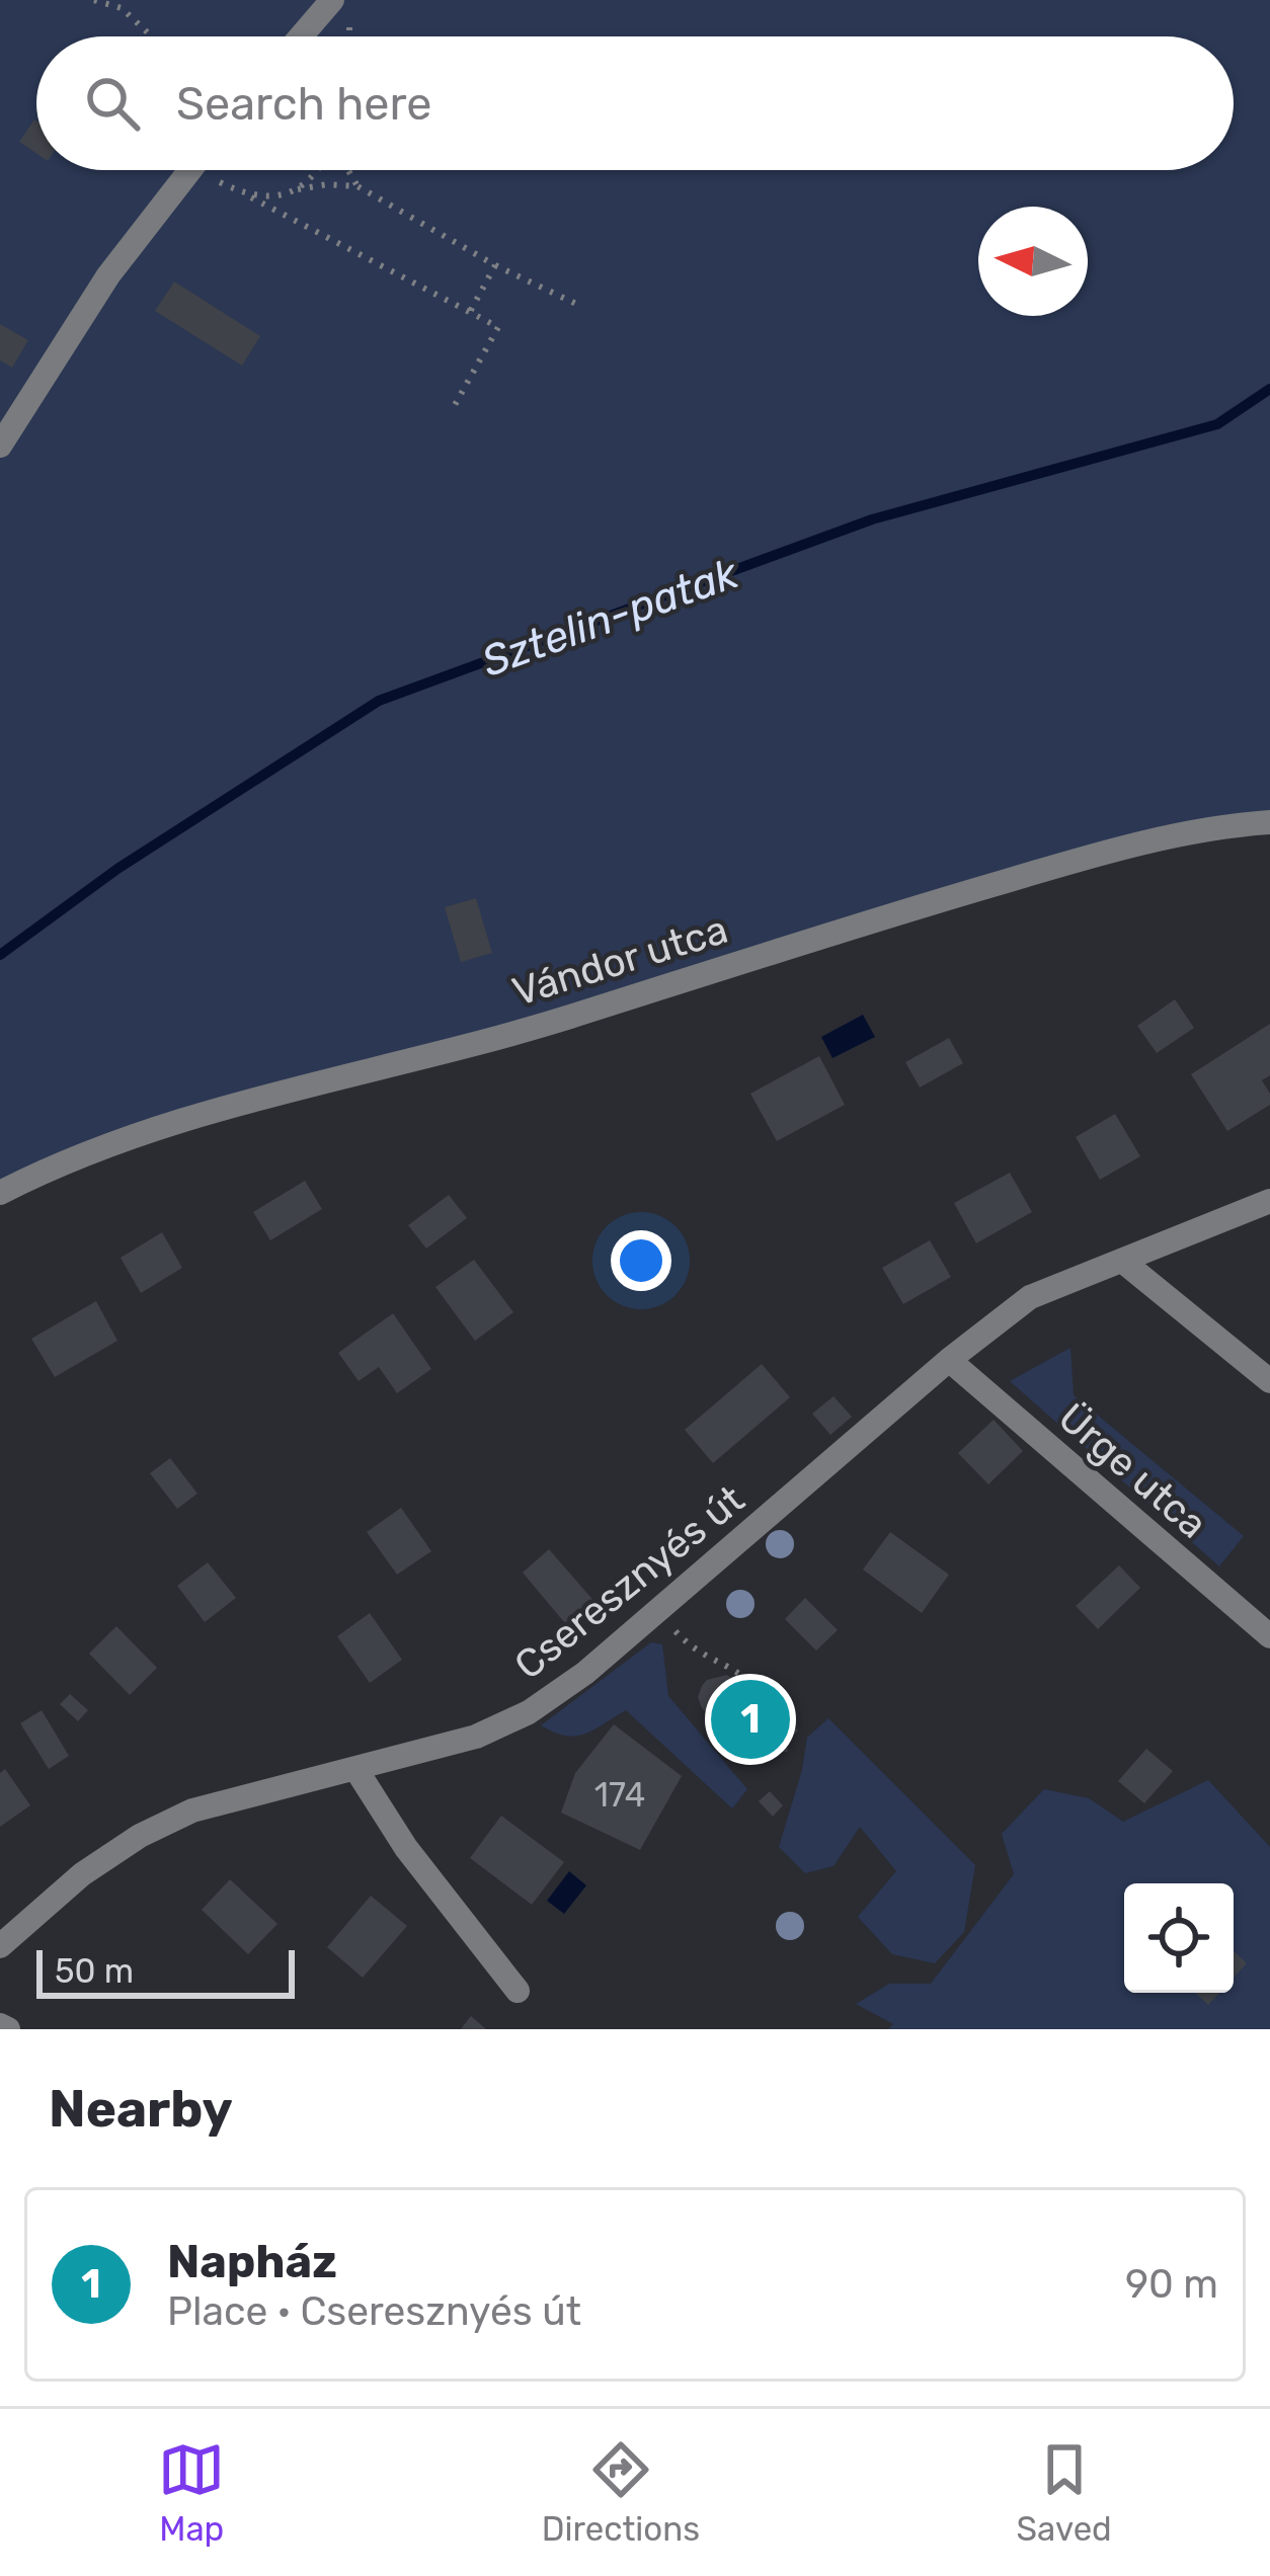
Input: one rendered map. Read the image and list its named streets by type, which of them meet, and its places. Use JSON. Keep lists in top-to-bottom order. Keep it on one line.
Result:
{"streets":{"street":["Vándor utca","Ürge utca","Cseresznyés út"]},"crossings":[["Ürge utca","Cseresznyés út"]],"water":["Sztelin-patak"],"house_numbers":["174"],"scale_bar":"50 m","north":"left","page":{"search":"Search here","pins":"1","scale":"50 m","heading":"Nearby","list":[{"mark":"1","name":"Napház","note":"Place · Cseresznyés út","value":"90 m"}],"nav":["Map","Directions","Saved"]}}
